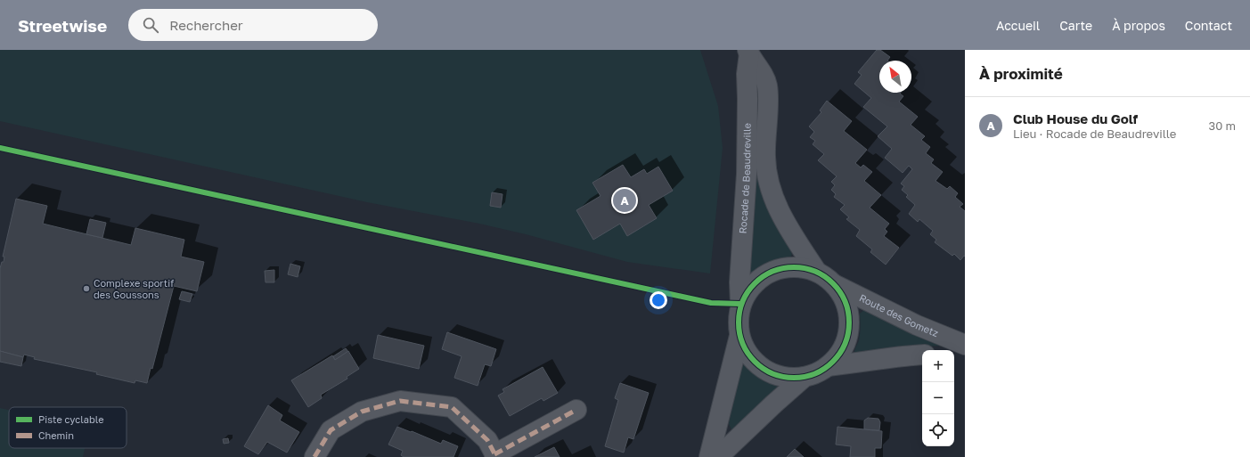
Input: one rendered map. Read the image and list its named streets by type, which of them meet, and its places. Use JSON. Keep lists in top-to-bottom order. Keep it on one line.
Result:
{"streets":{"street":["Rocade de Beaudreville","Route des Gometz"]},"crossings":[["Rocade de Beaudreville","Route des Gometz"]],"places":["Complexe sportif des Goussons"],"legend":["Piste cyclable","Chemin"],"north":"top left","page":{"header":"Streetwise","search":"Rechercher","nav":["Accueil","Carte","À propos","Contact"],"heading":"À proximité","list":[{"mark":"A","name":"Club House du Golf","note":"Lieu · Rocade de Beaudreville","value":"30 m"}],"pins":"A","map_buttons":["+","−"]}}
